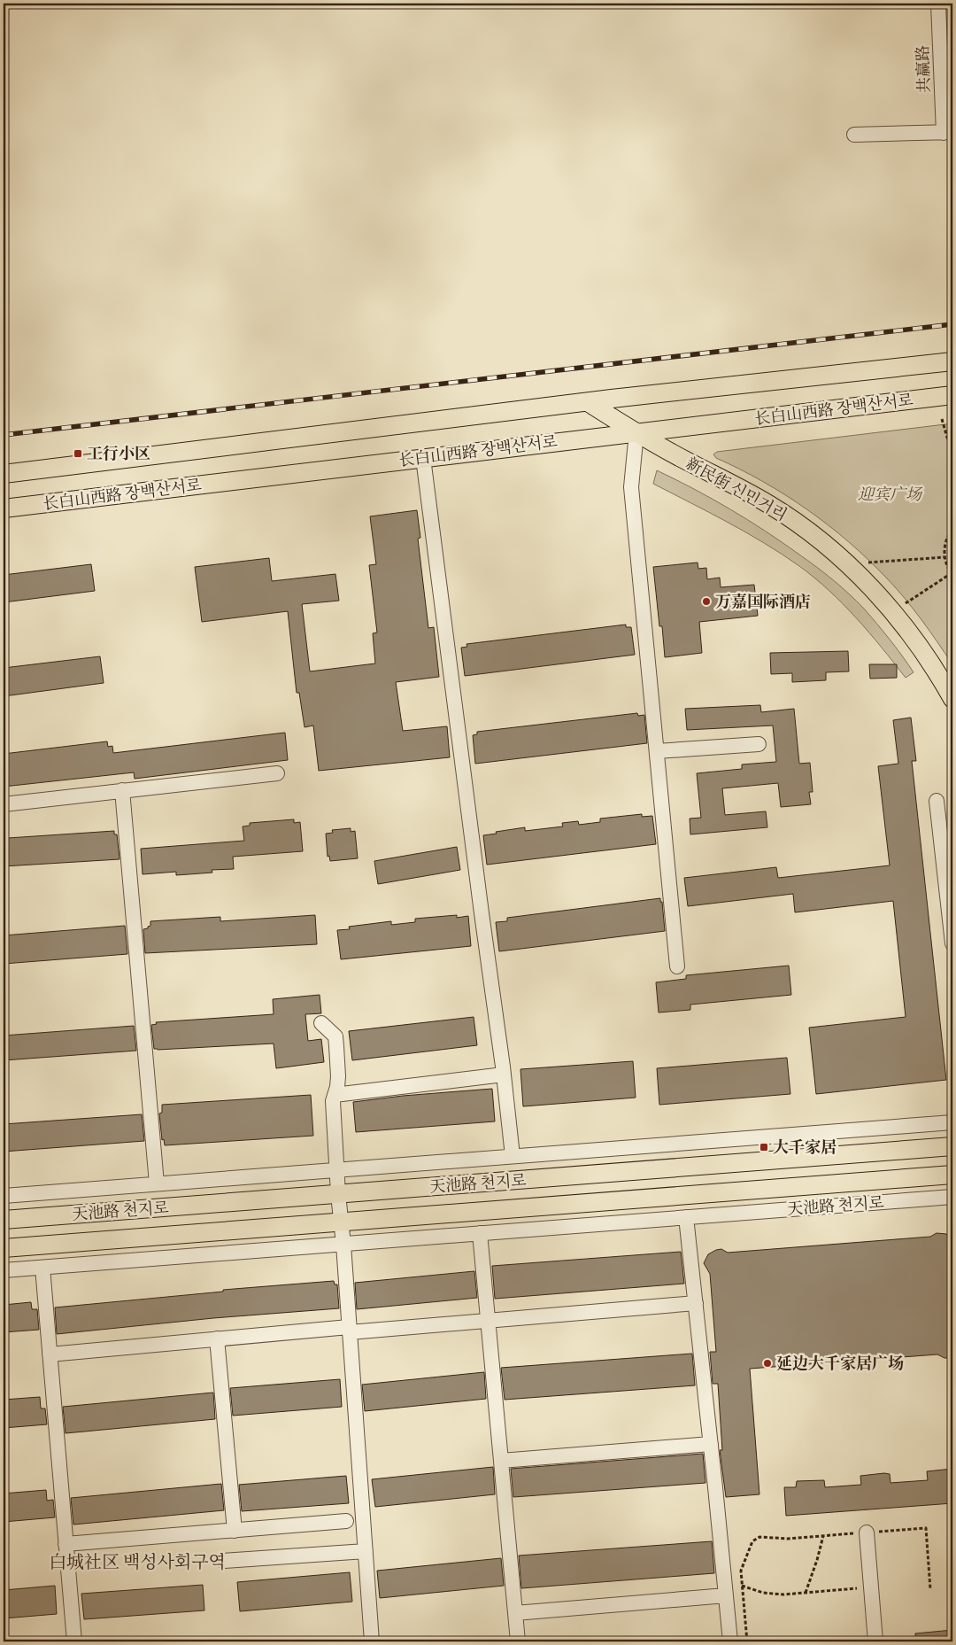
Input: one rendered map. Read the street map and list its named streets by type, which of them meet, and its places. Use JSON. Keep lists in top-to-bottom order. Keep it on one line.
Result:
{"streets":{"main road":["长白山西路 장백산서로","新民街 신민거리","天池路 천지로"],"street":["共赢路"]},"crossings":[["长白山西路 장백산서로","新民街 신민거리"]],"districts":["白城社区 백성사회구역"],"parks":["迎宾广场"],"places":{"transit":["工行小区","大千家居"],"other":["万嘉国际酒店","延边大千家居广场"]}}
